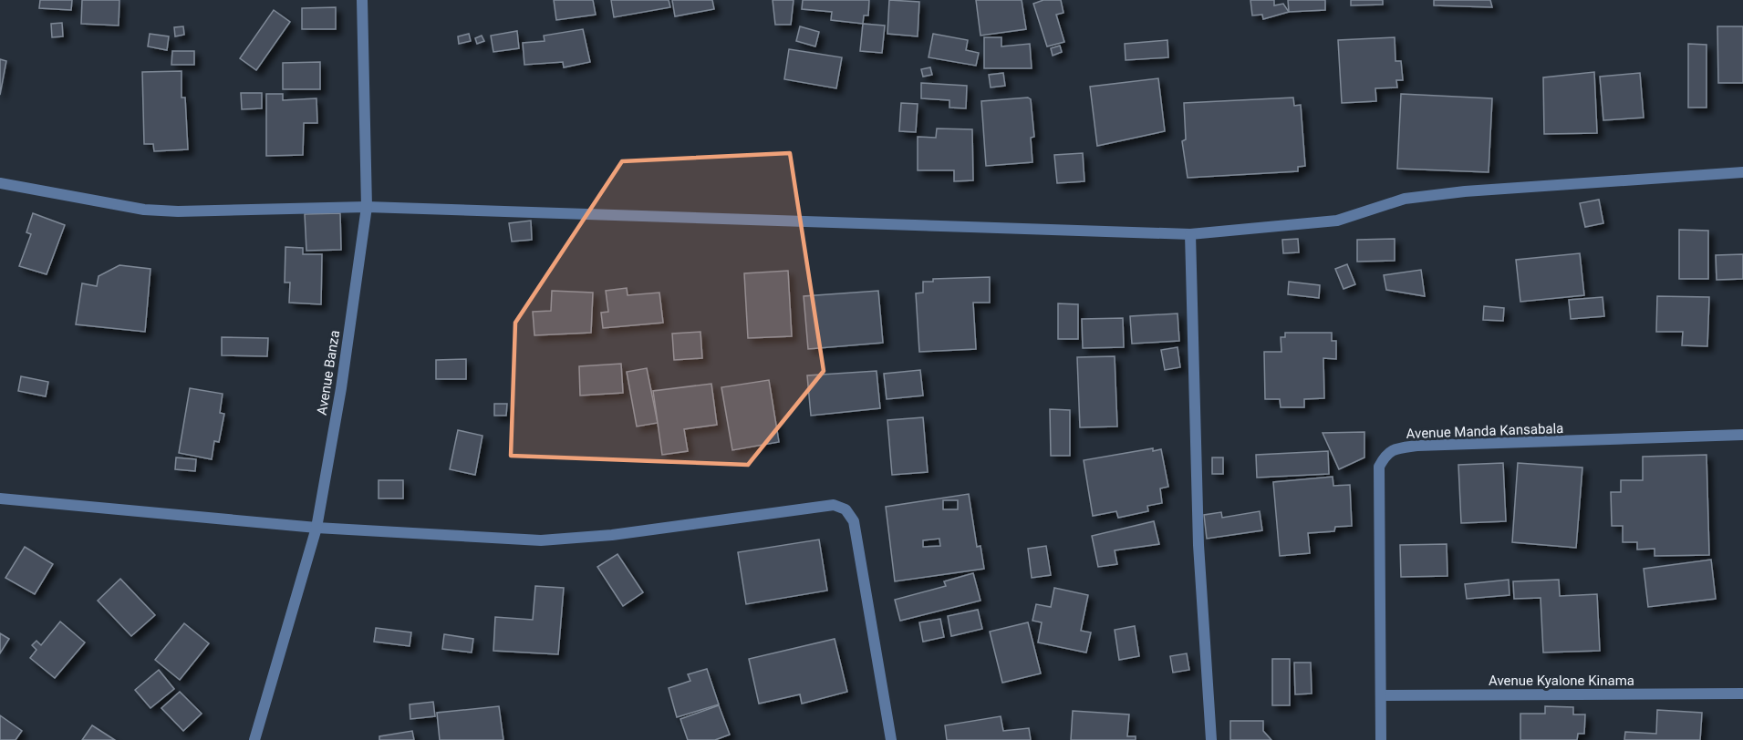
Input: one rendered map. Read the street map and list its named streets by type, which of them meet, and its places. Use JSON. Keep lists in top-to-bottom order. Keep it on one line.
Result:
{"streets":{"street":["Avenue Banza","Avenue Manda Kansabala","Avenue Kyalone Kinama"]},"crossings":[["Avenue Manda Kansabala","Avenue Kyalone Kinama"]]}
